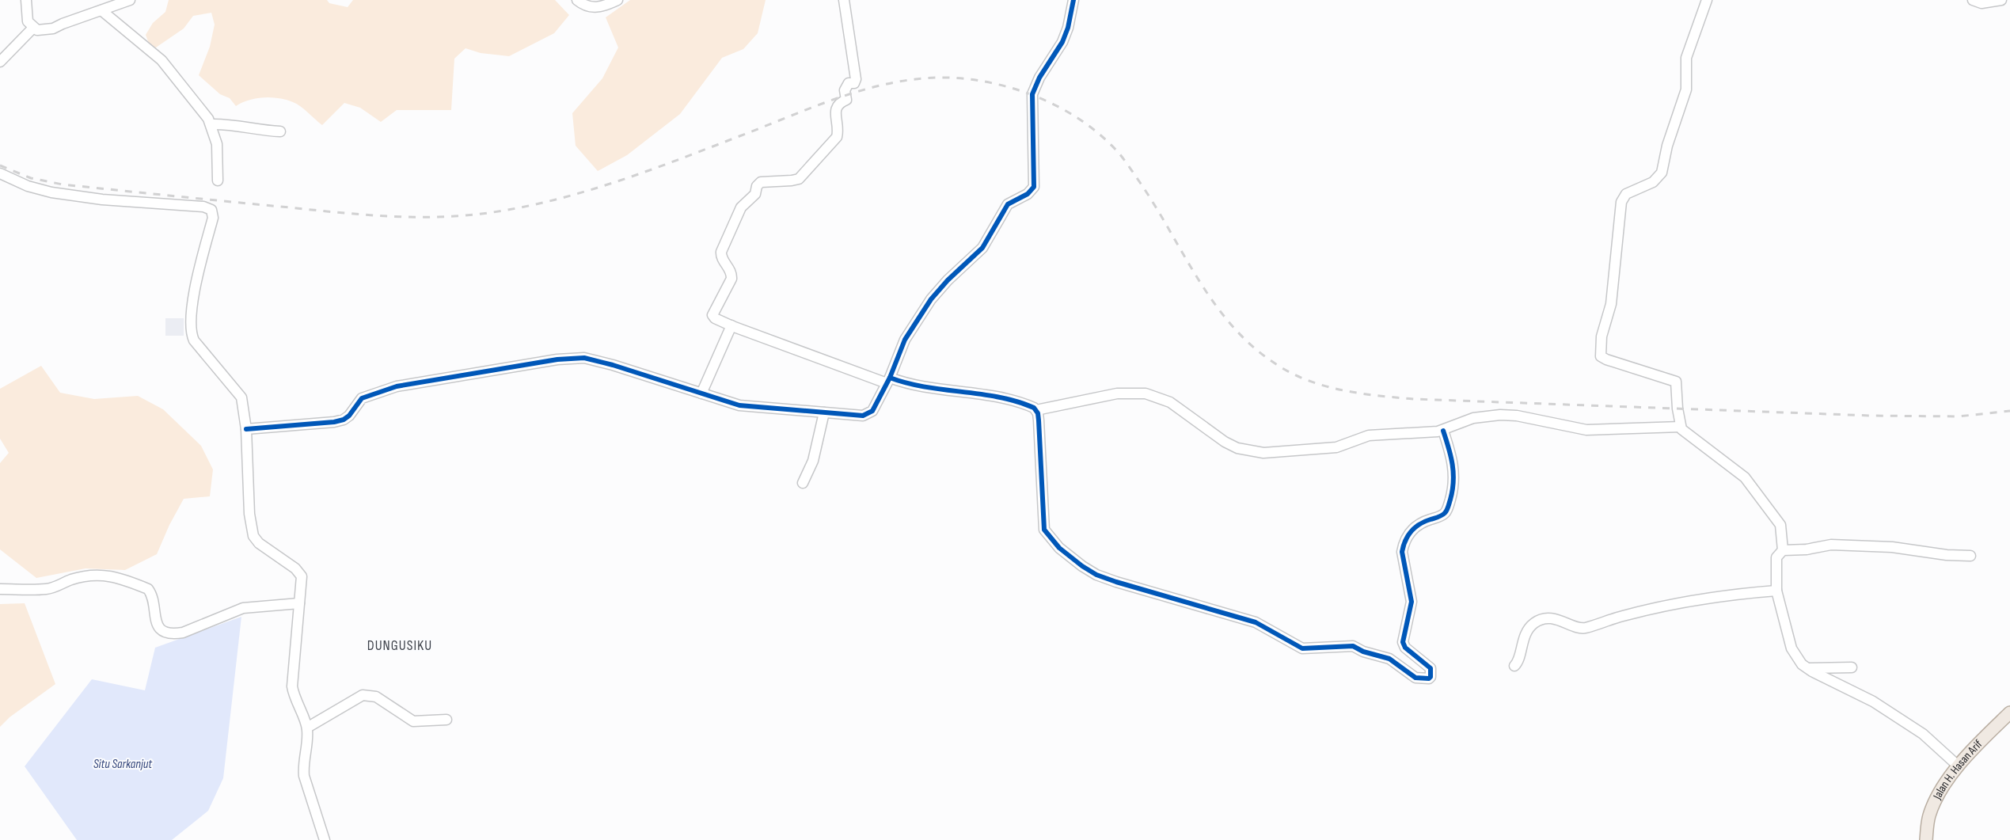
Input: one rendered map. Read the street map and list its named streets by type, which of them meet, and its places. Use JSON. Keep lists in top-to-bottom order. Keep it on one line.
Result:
{"streets":{"main road":["Jalan H. Hasan Arif"]},"districts":["DUNGUSIKU"],"water":["Situ Sarkanjut"]}
